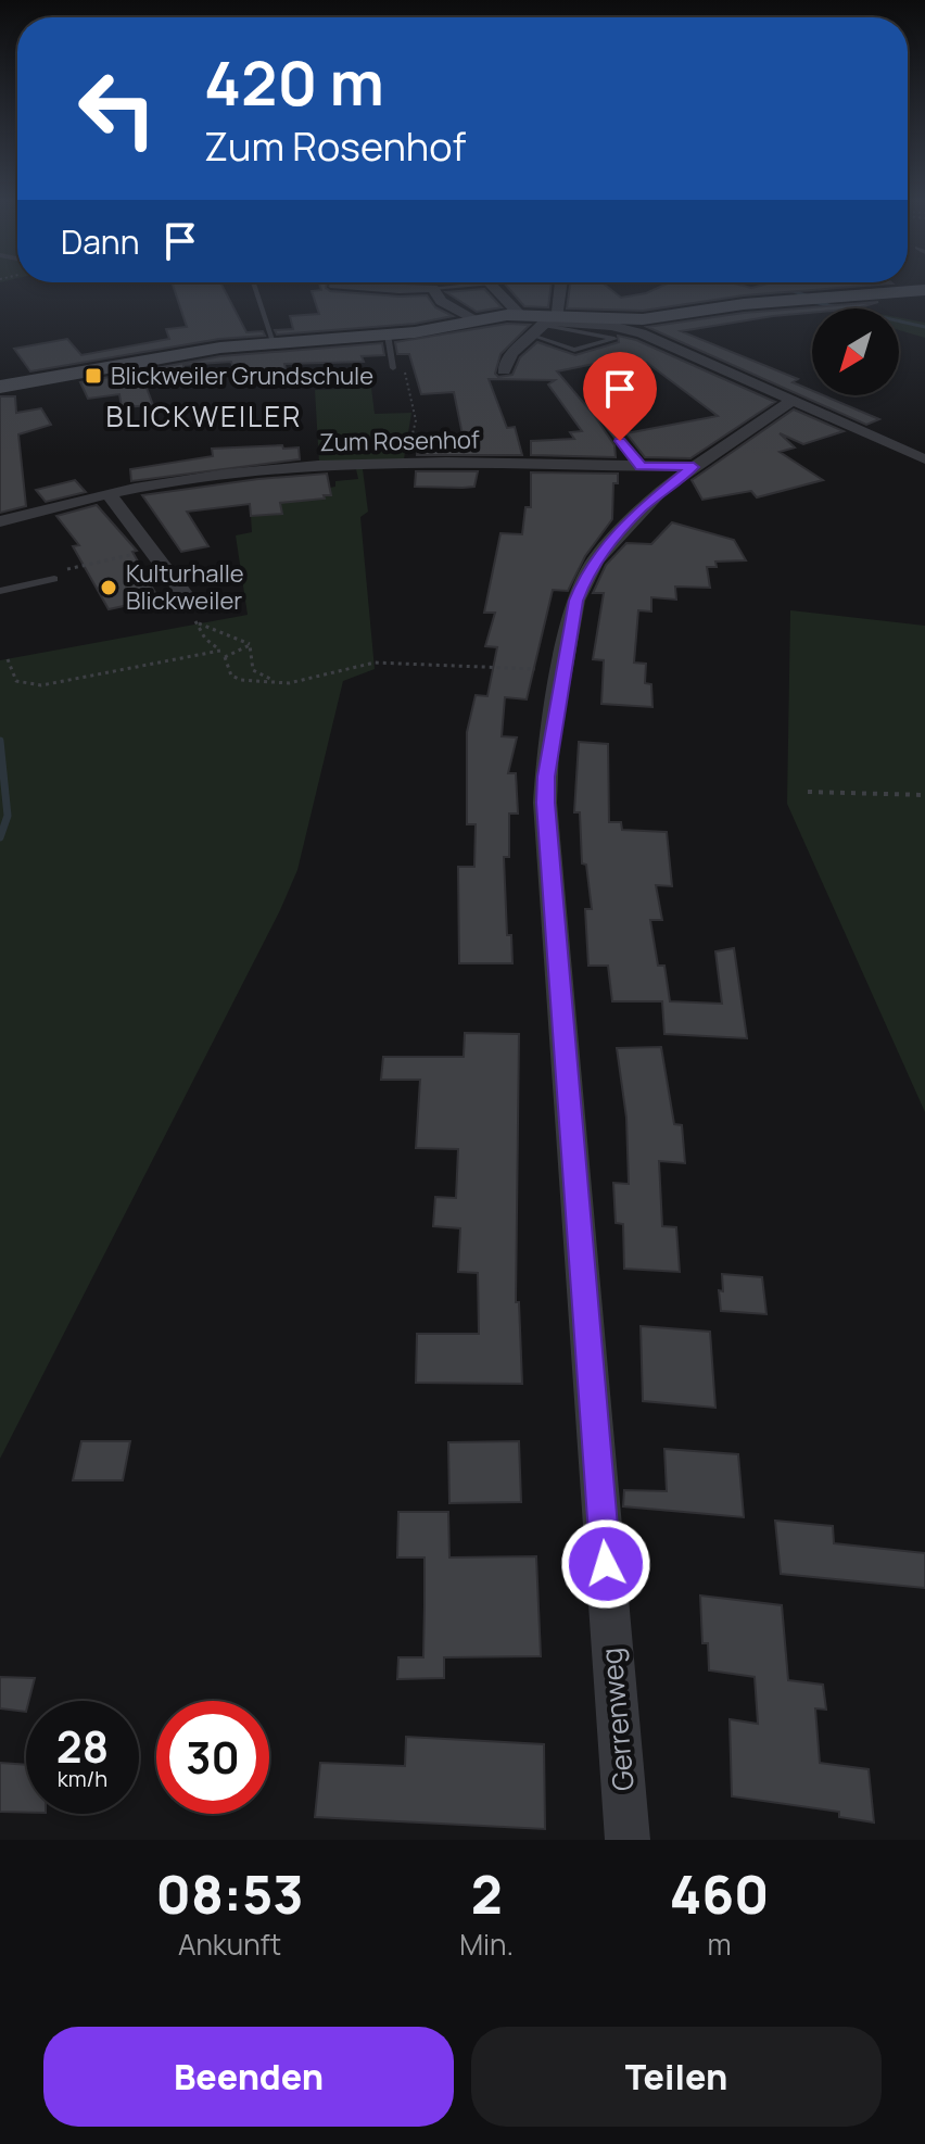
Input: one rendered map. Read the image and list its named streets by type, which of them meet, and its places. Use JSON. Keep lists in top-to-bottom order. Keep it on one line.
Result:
{"streets":{"street":["Zum Rosenhof","Gerrenweg"]},"crossings":[["Zum Rosenhof","Gerrenweg"]],"districts":["BLICKWEILER"],"places":{"transit":["Blickweiler Grundschule"],"other":["Kulturhalle Blickweiler"]},"north":"bottom left","page":{"turn":["420 m","Zum Rosenhof"],"then":"Dann","speed":"28 km/h","limit":"30","eta":["08:53","Ankunft","2","Min.","460","m"],"buttons":["Beenden","Teilen"]}}
